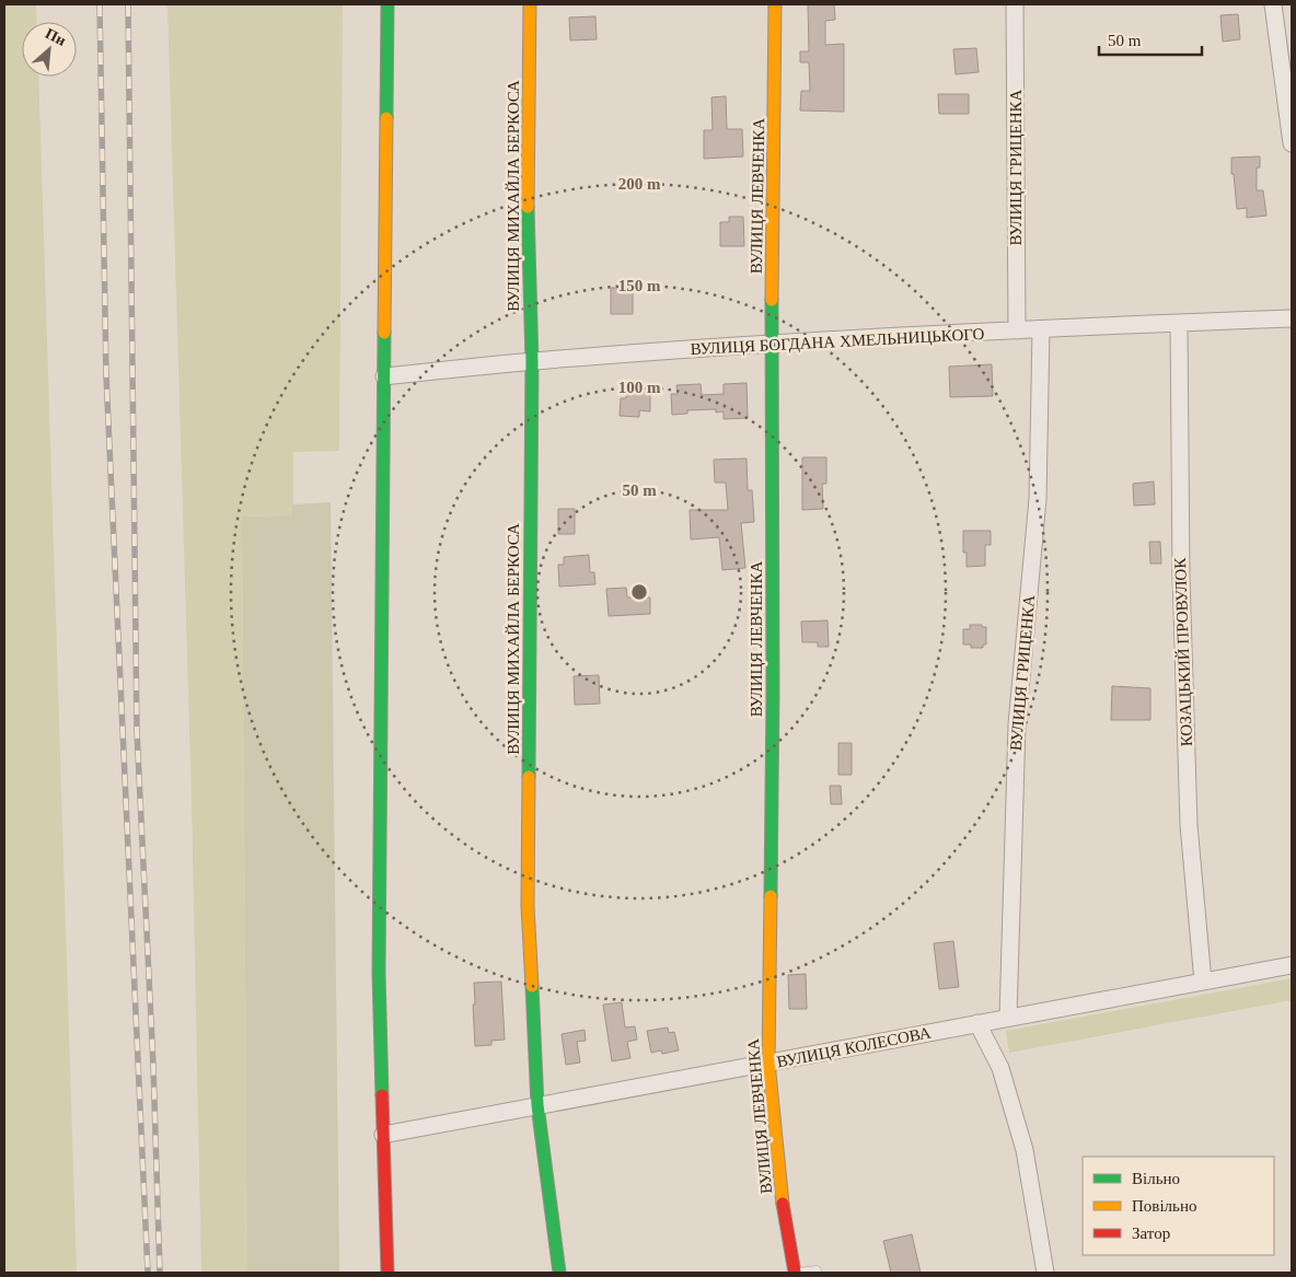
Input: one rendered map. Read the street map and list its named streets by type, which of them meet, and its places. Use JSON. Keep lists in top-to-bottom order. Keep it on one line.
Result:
{"streets":{"street":["ВУЛИЦЯ ГРИЦЕНКА","ВУЛИЦЯ МИХАЙЛА БЕРКОСА","ВУЛИЦЯ ЛЕВЧЕНКА","ВУЛИЦЯ БОГДАНА ХМЕЛЬНИЦЬКОГО","КОЗАЦЬКИЙ ПРОВУЛОК","ВУЛИЦЯ КОЛЕСОВА"]},"crossings":[["ВУЛИЦЯ ГРИЦЕНКА","ВУЛИЦЯ БОГДАНА ХМЕЛЬНИЦЬКОГО"],["ВУЛИЦЯ ГРИЦЕНКА","ВУЛИЦЯ КОЛЕСОВА"],["ВУЛИЦЯ МИХАЙЛА БЕРКОСА","ВУЛИЦЯ БОГДАНА ХМЕЛЬНИЦЬКОГО"],["ВУЛИЦЯ МИХАЙЛА БЕРКОСА","ВУЛИЦЯ КОЛЕСОВА"],["ВУЛИЦЯ ЛЕВЧЕНКА","ВУЛИЦЯ БОГДАНА ХМЕЛЬНИЦЬКОГО"],["ВУЛИЦЯ ЛЕВЧЕНКА","ВУЛИЦЯ КОЛЕСОВА"],["ВУЛИЦЯ БОГДАНА ХМЕЛЬНИЦЬКОГО","КОЗАЦЬКИЙ ПРОВУЛОК"],["КОЗАЦЬКИЙ ПРОВУЛОК","ВУЛИЦЯ КОЛЕСОВА"]],"legend":["Вільно","Повільно","Затор"],"scale_bar":"50 m","north":"top right","rings":["200 m","150 m","100 m","50 m"]}
